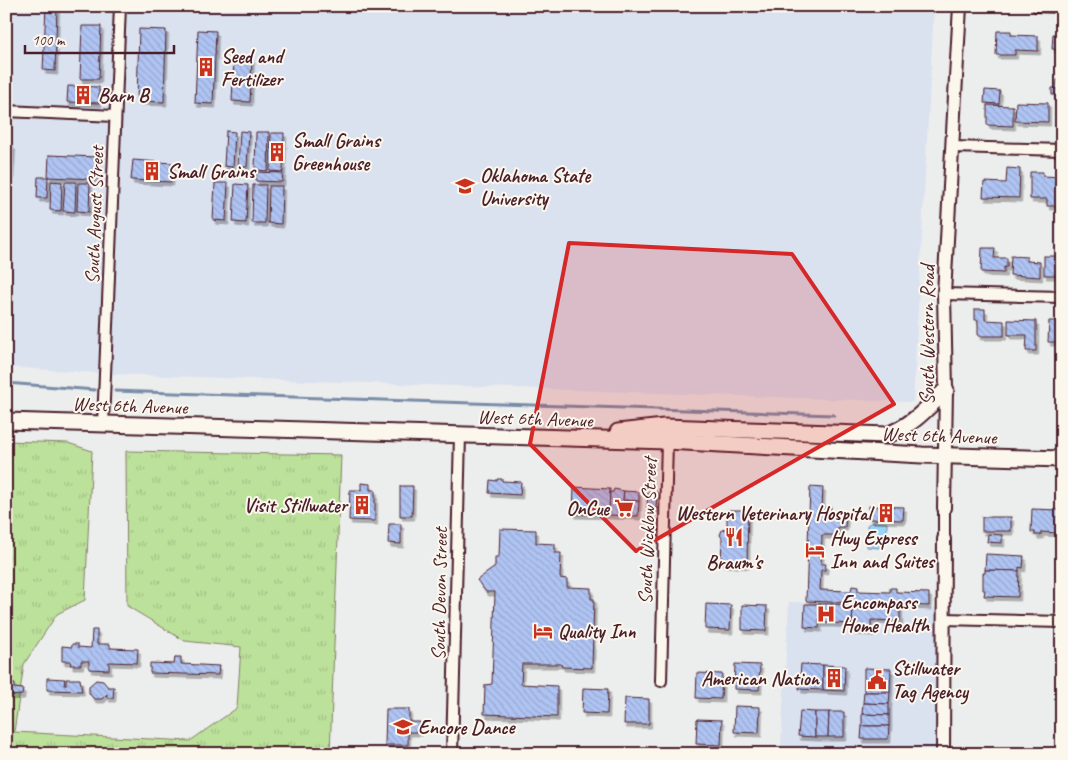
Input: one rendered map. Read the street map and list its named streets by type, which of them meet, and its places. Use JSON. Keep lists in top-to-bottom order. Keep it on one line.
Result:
{"streets":{"highway":["West 6th Avenue"],"main road":["South Western Road"],"street":["South August Street","South Wicklow Street","South Devon Street"]},"crossings":[["South August Street","West 6th Avenue"],["South Western Road","West 6th Avenue"],["West 6th Avenue","South Wicklow Street"],["West 6th Avenue","South Devon Street"]],"places":{"building":["Seed and Fertilizer","Barn B","Small Grains Greenhouse","Small Grains","Visit Stillwater","Western Veterinary Hospital","American Nation"],"school or university":["Oklahoma State University","Encore Dance"],"supermarket":["OnCue"],"restaurant":["Braum's"],"hotel":["Hwy Express Inn and Suites","Quality Inn"],"hospital":["Encompass Home Health"],"public building":["Stillwater Tag Agency"]},"scale_bar":"100 m"}
